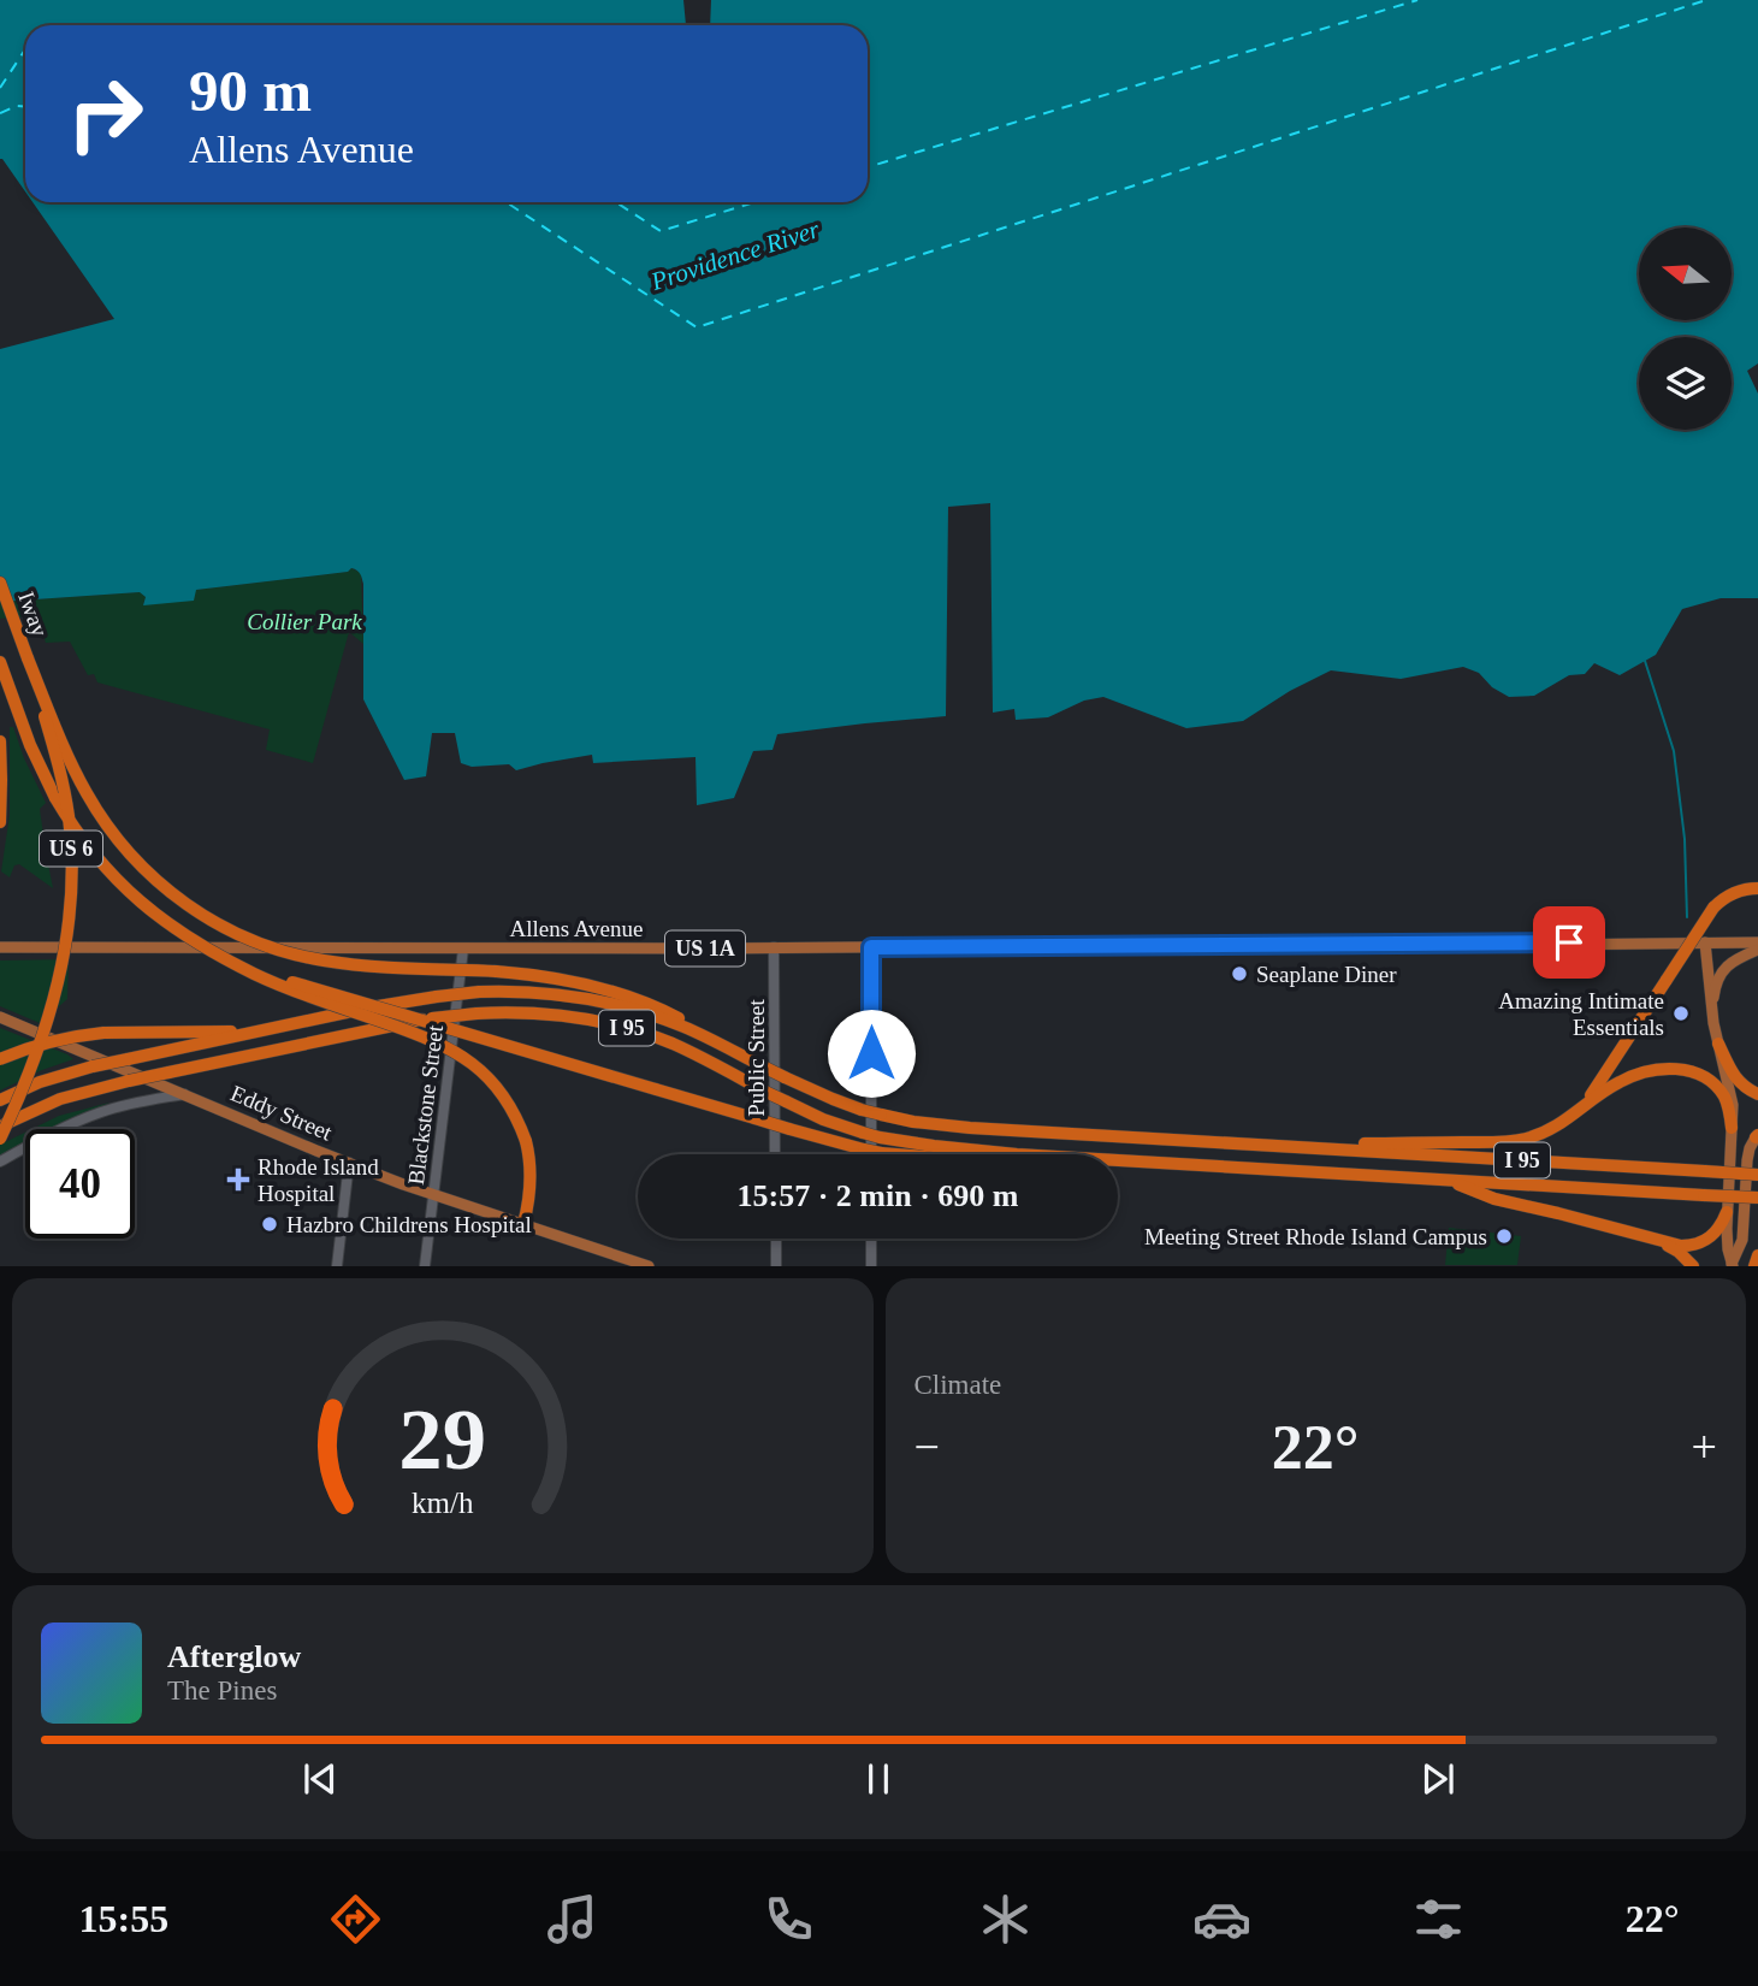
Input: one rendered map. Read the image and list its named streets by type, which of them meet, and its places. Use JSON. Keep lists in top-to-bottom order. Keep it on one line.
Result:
{"streets":{"highway":["Iway","US 6","I 95"],"main road":["Allens Avenue","US 1A","Eddy Street"],"street":["Public Street","Blackstone Street"]},"crossings":[["Iway","US 6"],["Allens Avenue","Public Street"],["Allens Avenue","Blackstone Street"],["Blackstone Street","Eddy Street"]],"water":["Providence River"],"parks":["Collier Park"],"places":{"other":["Seaplane Diner","Amazing Intimate Essentials","Hazbro Childrens Hospital","Meeting Street Rhode Island Campus"],"health":["Rhode Island Hospital"]},"north":"left","page":{"turn":["90 m","Allens Avenue"],"limit":"40","trip":"15:57 · 2 min · 690 m","tile":"Climate","heat":["−","22°","+"],"song":["Afterglow","The Pines"],"tabs":["15:55","22°"],"gauge":["29","km/h"]}}
